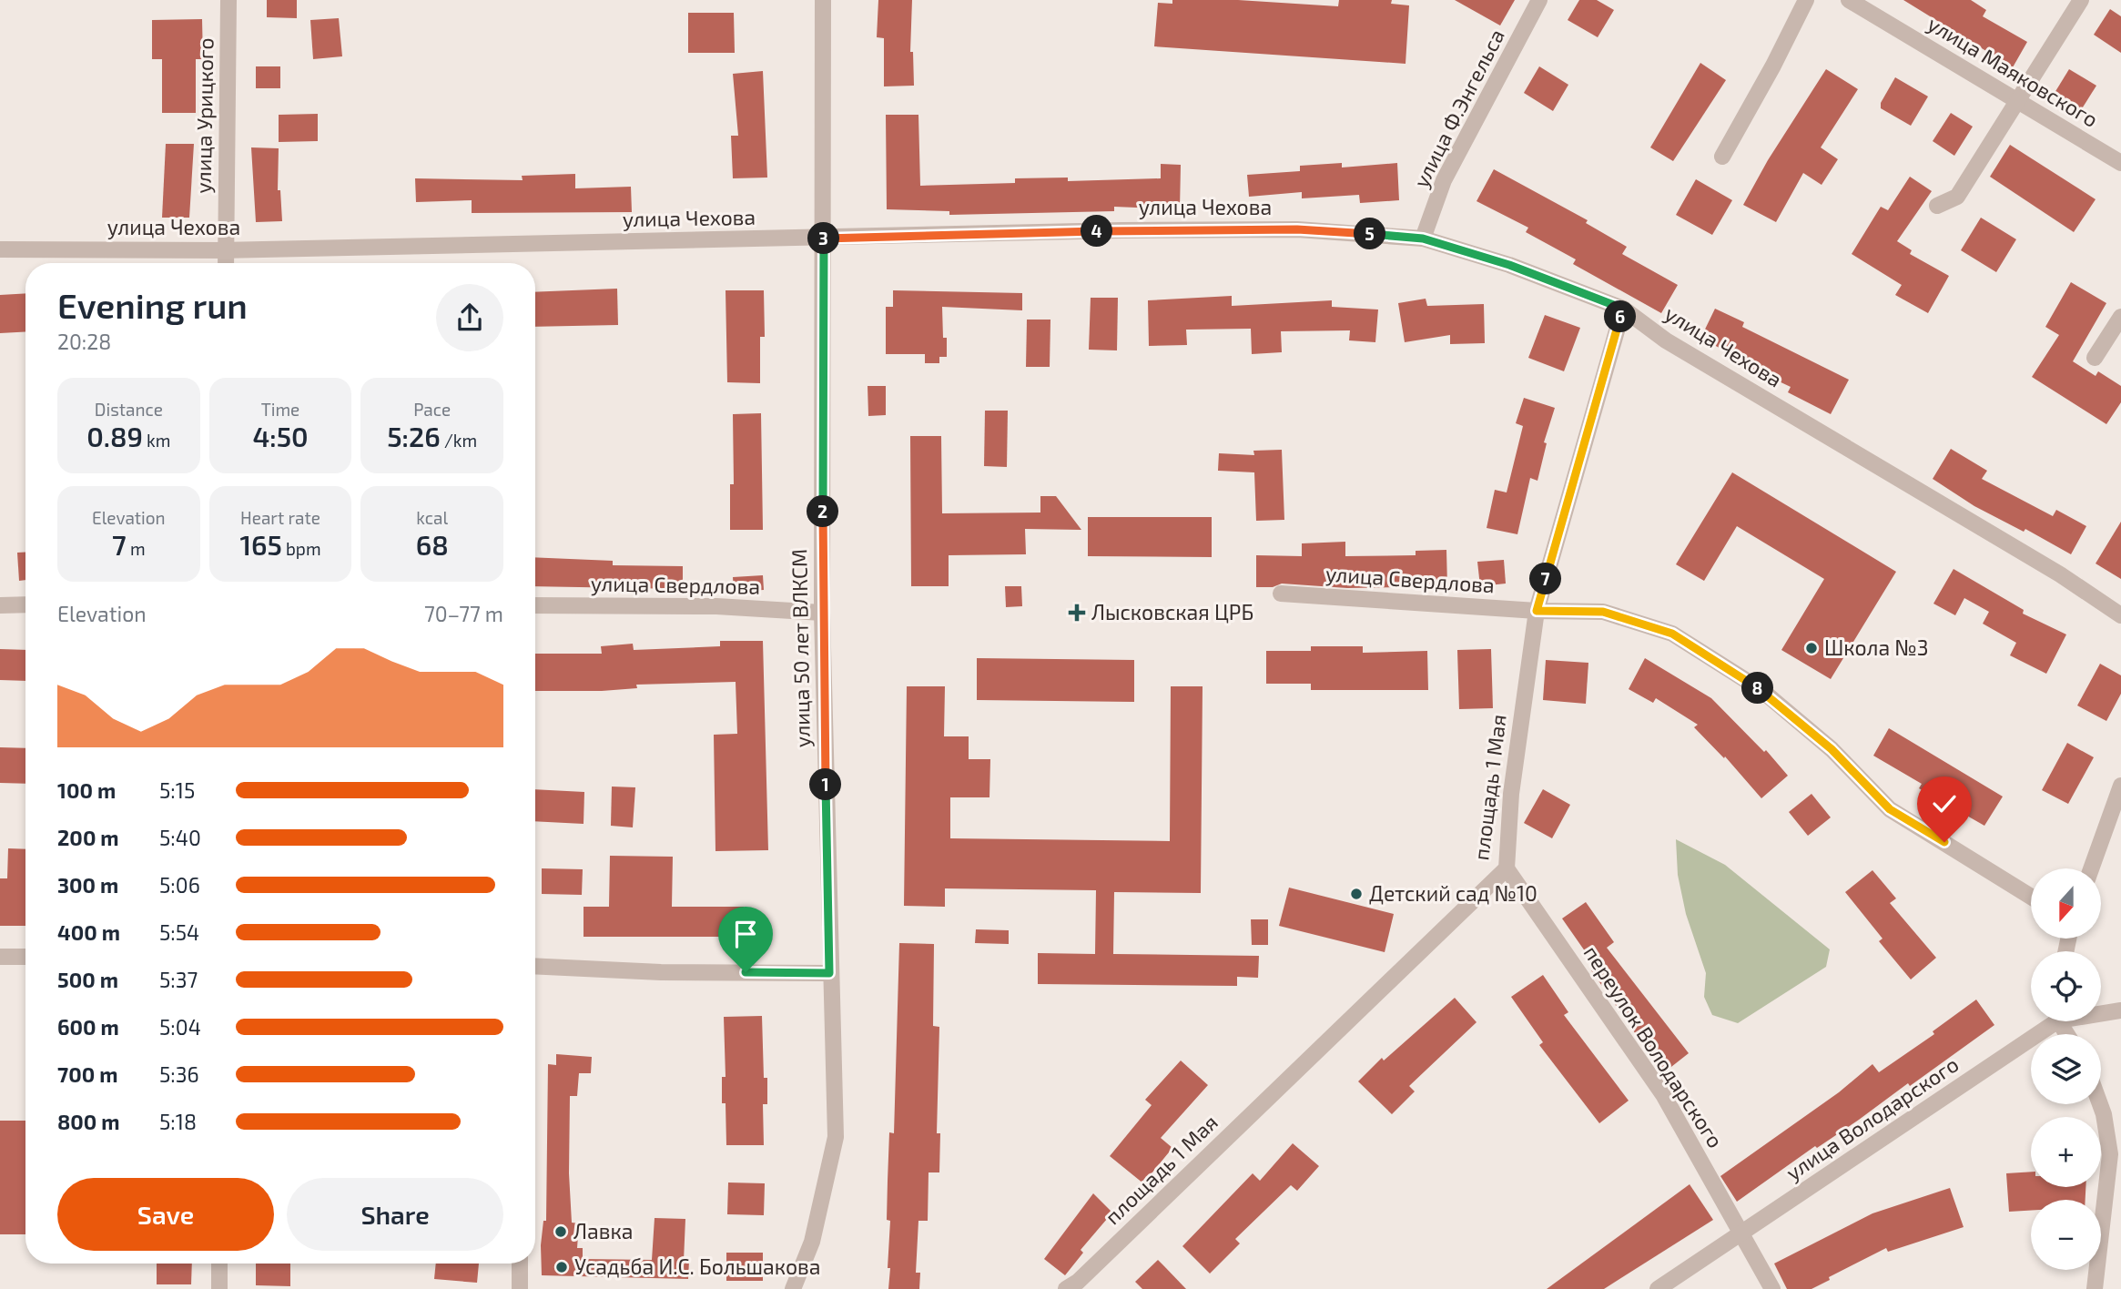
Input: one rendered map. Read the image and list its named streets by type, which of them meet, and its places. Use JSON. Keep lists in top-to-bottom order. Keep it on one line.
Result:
{"streets":{"street":["улица Маяковского","улица Ф.Энгельса","улица Урицкого","улица Чехова","улица Свердлова","улица 50 лет ВЛКСМ","площадь 1 Мая","переулок Володарского","улица Володарского"]},"crossings":[["улица Ф.Энгельса","улица Чехова"],["улица Урицкого","улица Чехова"],["улица Чехова","улица 50 лет ВЛКСМ"],["улица Чехова","площадь 1 Мая"],["улица Свердлова","улица 50 лет ВЛКСМ"],["улица Свердлова","площадь 1 Мая"],["площадь 1 Мая","переулок Володарского"],["переулок Володарского","улица Володарского"]],"places":{"health":["Лысковская ЦРБ"],"other":["Школа №3","Детский сад №10","Лавка","Усадьба И.С. Большакова"]},"north":"bottom","page":{"pins":["4","5","3","6","2","7","8","1"],"heading":["Evening run","20:28"],"stats":[["Distance","0.89 km"],["Time","4:50"],["Pace","5:26 /km"],["Elevation","7 m"],["Heart rate","165 bpm"],["kcal","68"]],"chart":["Elevation","70–77 m"],"list":[{"name":"100 m","note":"5:15"},{"name":"200 m","note":"5:40"},{"name":"300 m","note":"5:06"},{"name":"400 m","note":"5:54"},{"name":"500 m","note":"5:37"},{"name":"600 m","note":"5:04"},{"name":"700 m","note":"5:36"},{"name":"800 m","note":"5:18"}],"map_buttons":["+","−"],"buttons":["Save","Share"]}}
